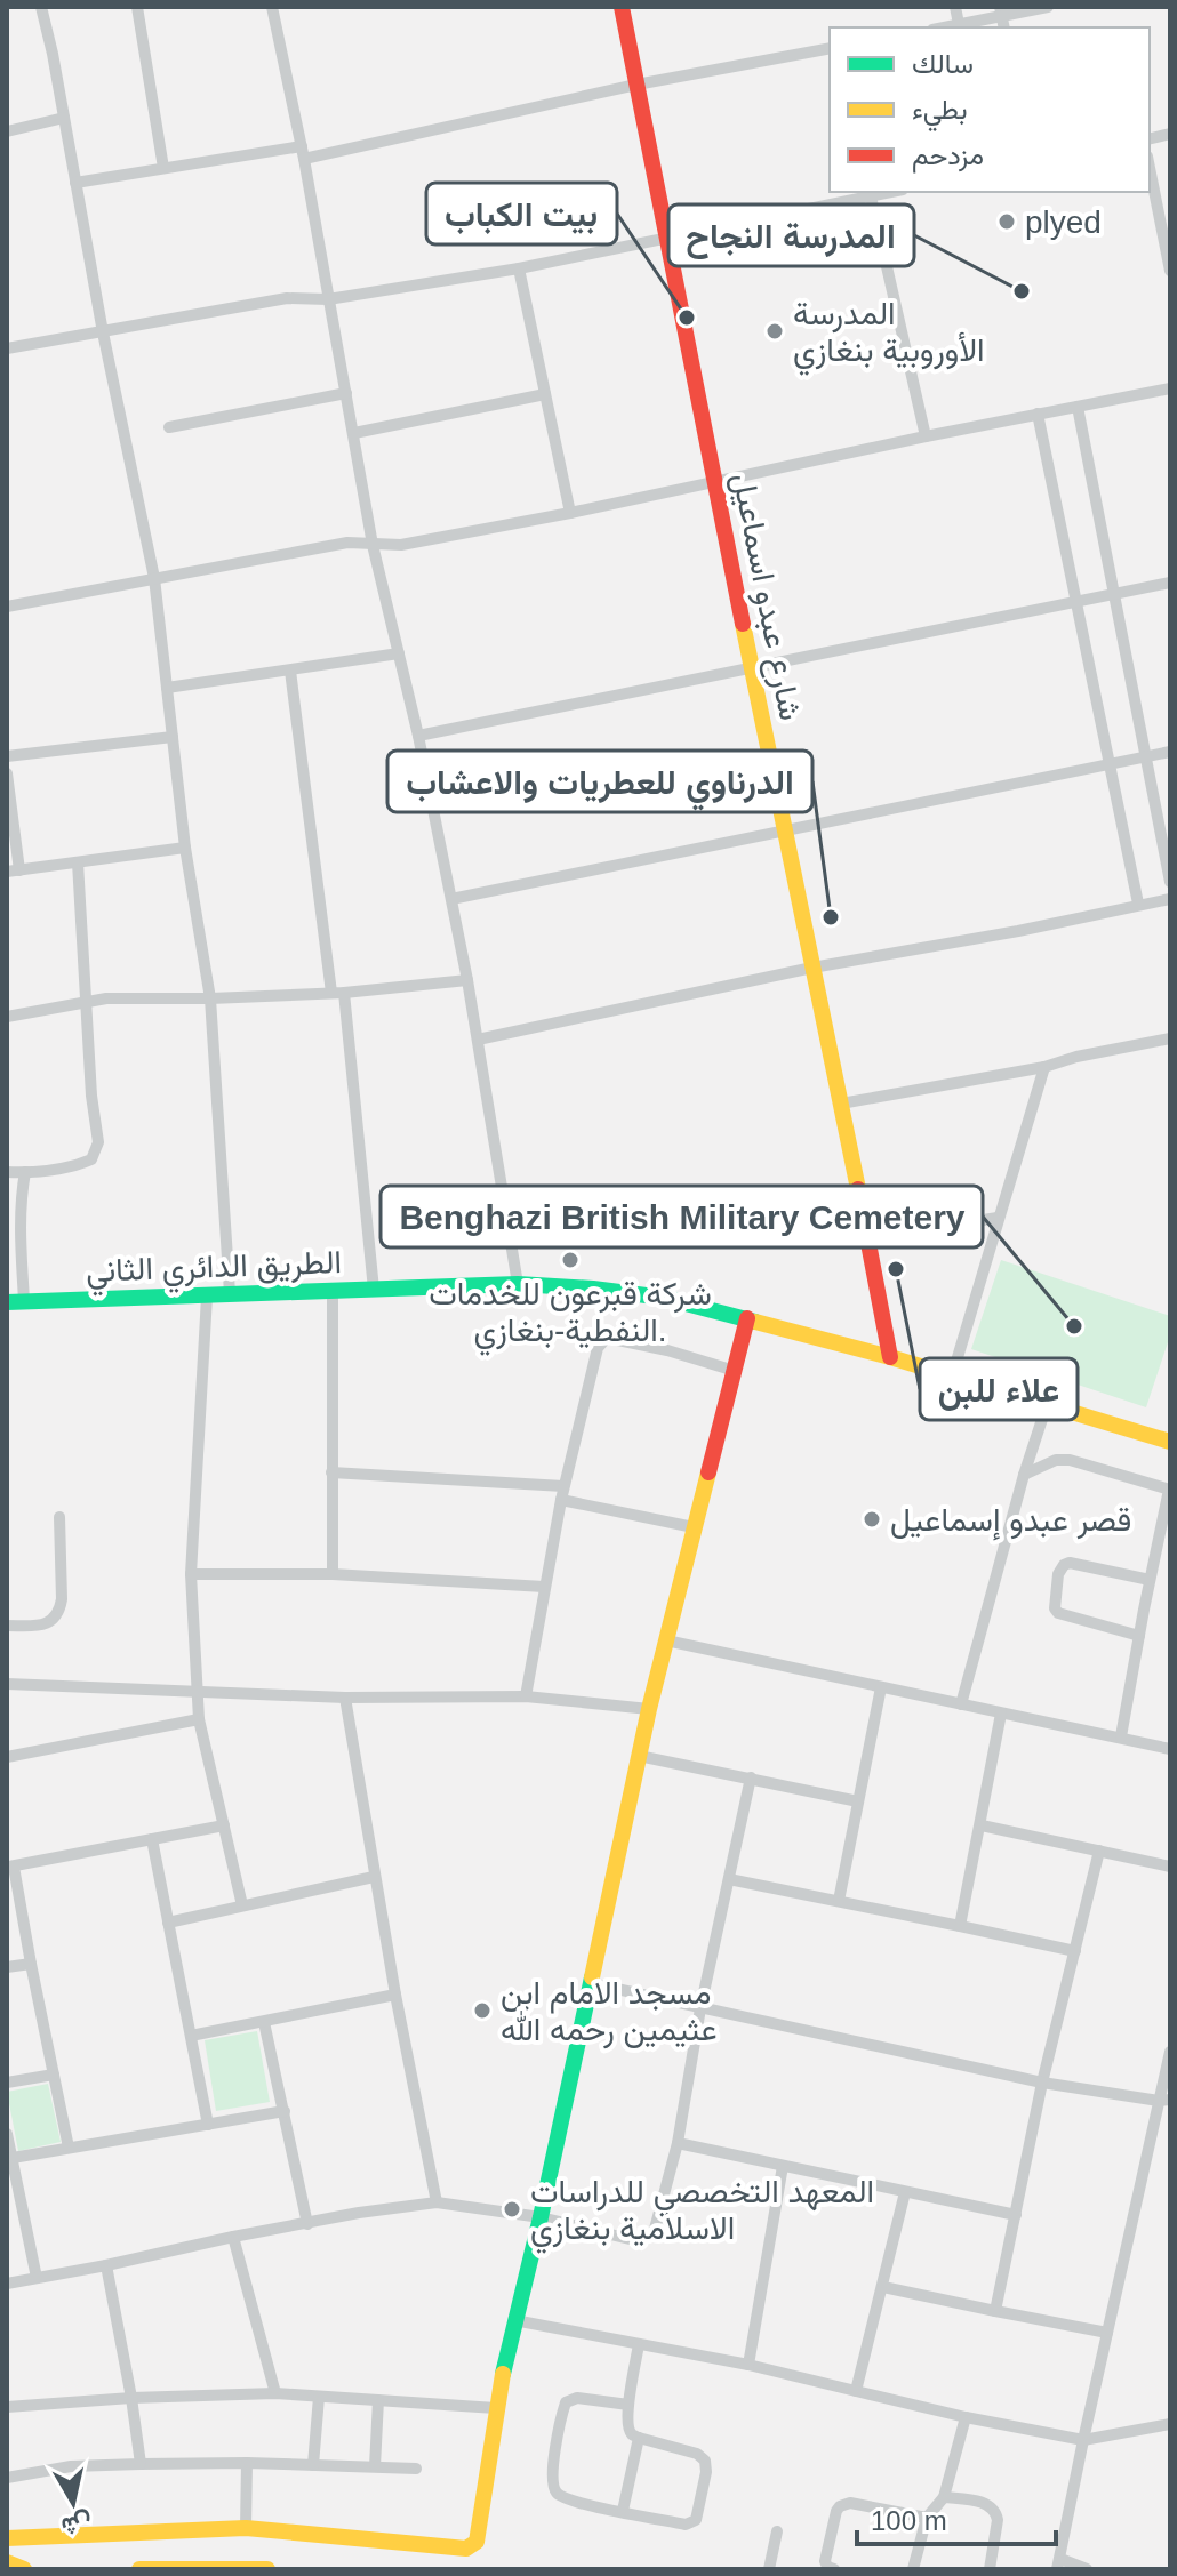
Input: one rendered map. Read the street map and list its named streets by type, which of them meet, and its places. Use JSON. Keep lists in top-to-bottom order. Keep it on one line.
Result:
{"streets":{"street":["شارع عبدو اسماعيل","الطريق الدائري الثاني"]},"crossings":[["شارع عبدو اسماعيل","الطريق الدائري الثاني"]],"places":["plyed","المدرسة النجاح","بيت الكباب","المدرسة الأوروبية بنغازي","الدرناوي للعطريات والاعشاب","شركة قبرعون للخدمات النفطية-بنغازي.","علاء للبن","Benghazi British Military Cemetery","قصر عبدو إسماعيل","مسجد الامام ابن عثيمين رحمه الله","المعهد التخصصي للدراسات الاسلامية بنغازي"],"legend":["سالك","بطيء","مزدحم"],"scale_bar":"100 m","north":"bottom"}
